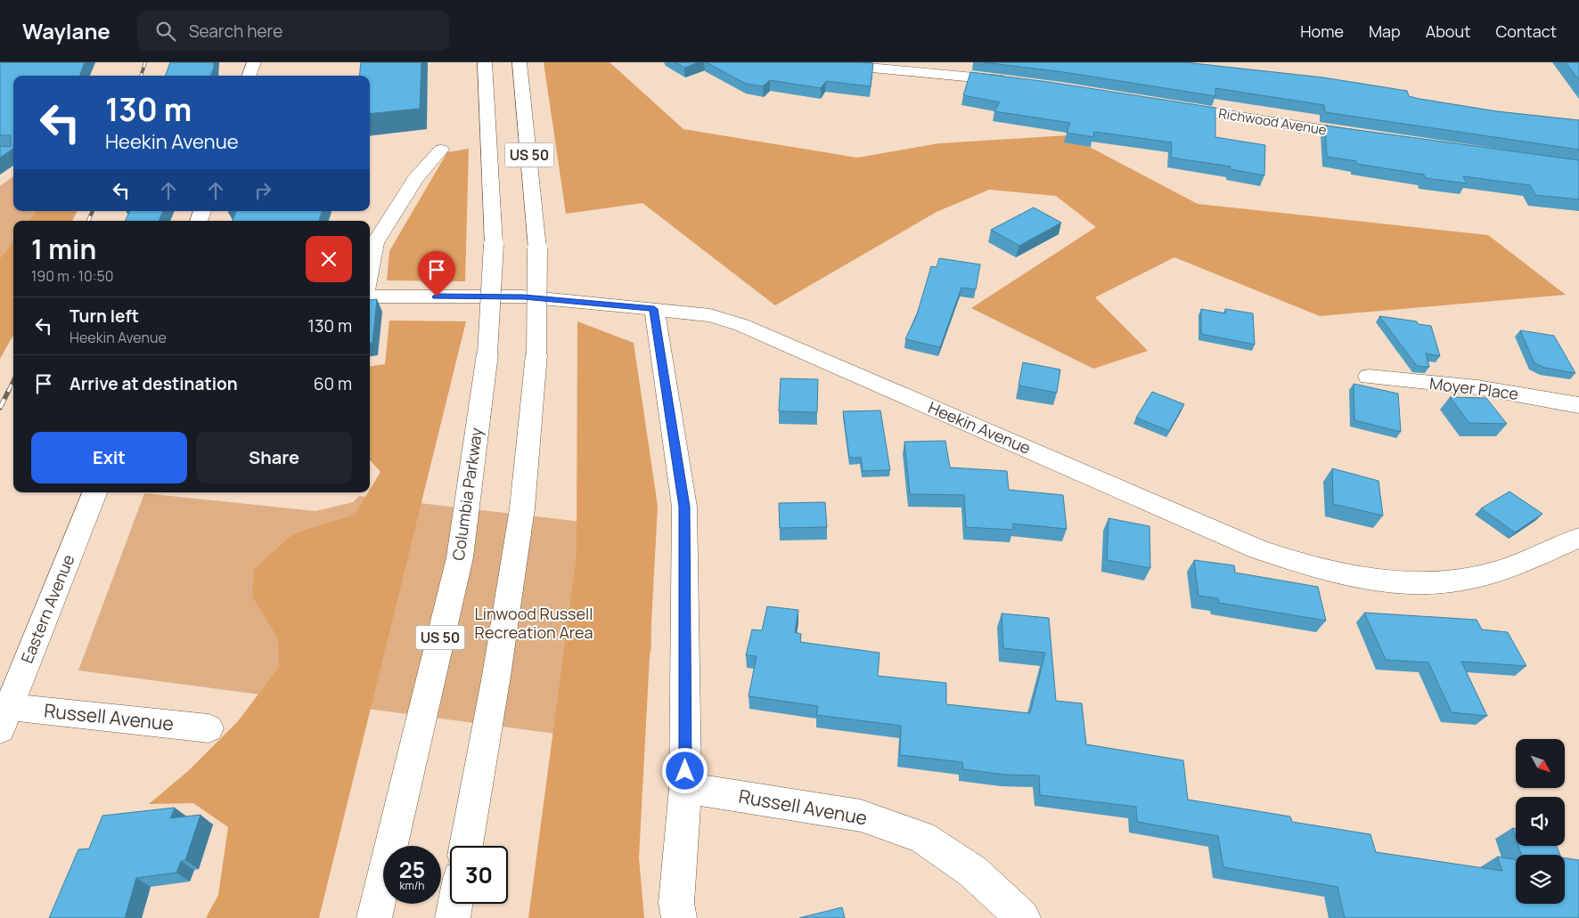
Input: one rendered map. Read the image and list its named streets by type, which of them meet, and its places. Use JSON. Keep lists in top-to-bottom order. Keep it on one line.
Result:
{"streets":{"main road":["Richwood Avenue","US 50","Moyer Place","Heekin Avenue","Columbia Parkway","Eastern Avenue","Russell Avenue"]},"crossings":[["Eastern Avenue","Russell Avenue"]],"parks":["Linwood Russell Recreation Area"],"north":"bottom right","page":{"header":"Waylane","search":"Search here","nav":["Home","Map","About","Contact"],"turn":["130 m","Heekin Avenue"],"heading":["1 min","190 m · 10:50"],"list":[{"name":"Turn left","note":"Heekin Avenue","value":"130 m"},{"name":"Arrive at destination","value":"60 m"}],"buttons":["Exit","Share"],"speed":"25 km/h","limit":"30"}}
